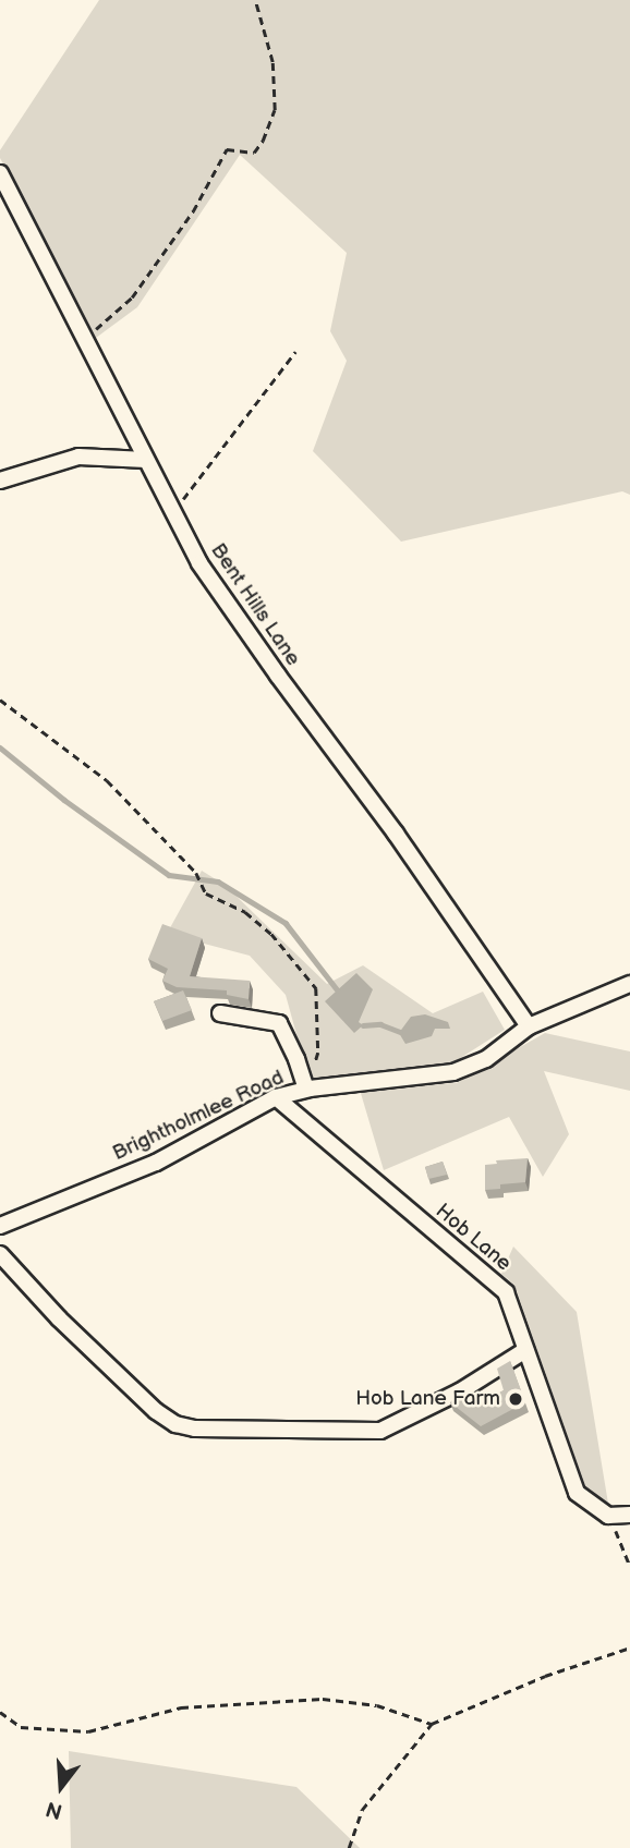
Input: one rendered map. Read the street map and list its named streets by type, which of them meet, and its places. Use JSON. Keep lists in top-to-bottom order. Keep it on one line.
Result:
{"streets":{"street":["Bent Hills Lane","Brightholmlee Road","Hob Lane"]},"crossings":[["Bent Hills Lane","Brightholmlee Road"],["Brightholmlee Road","Hob Lane"]],"places":["Hob Lane Farm"],"north":"bottom"}
